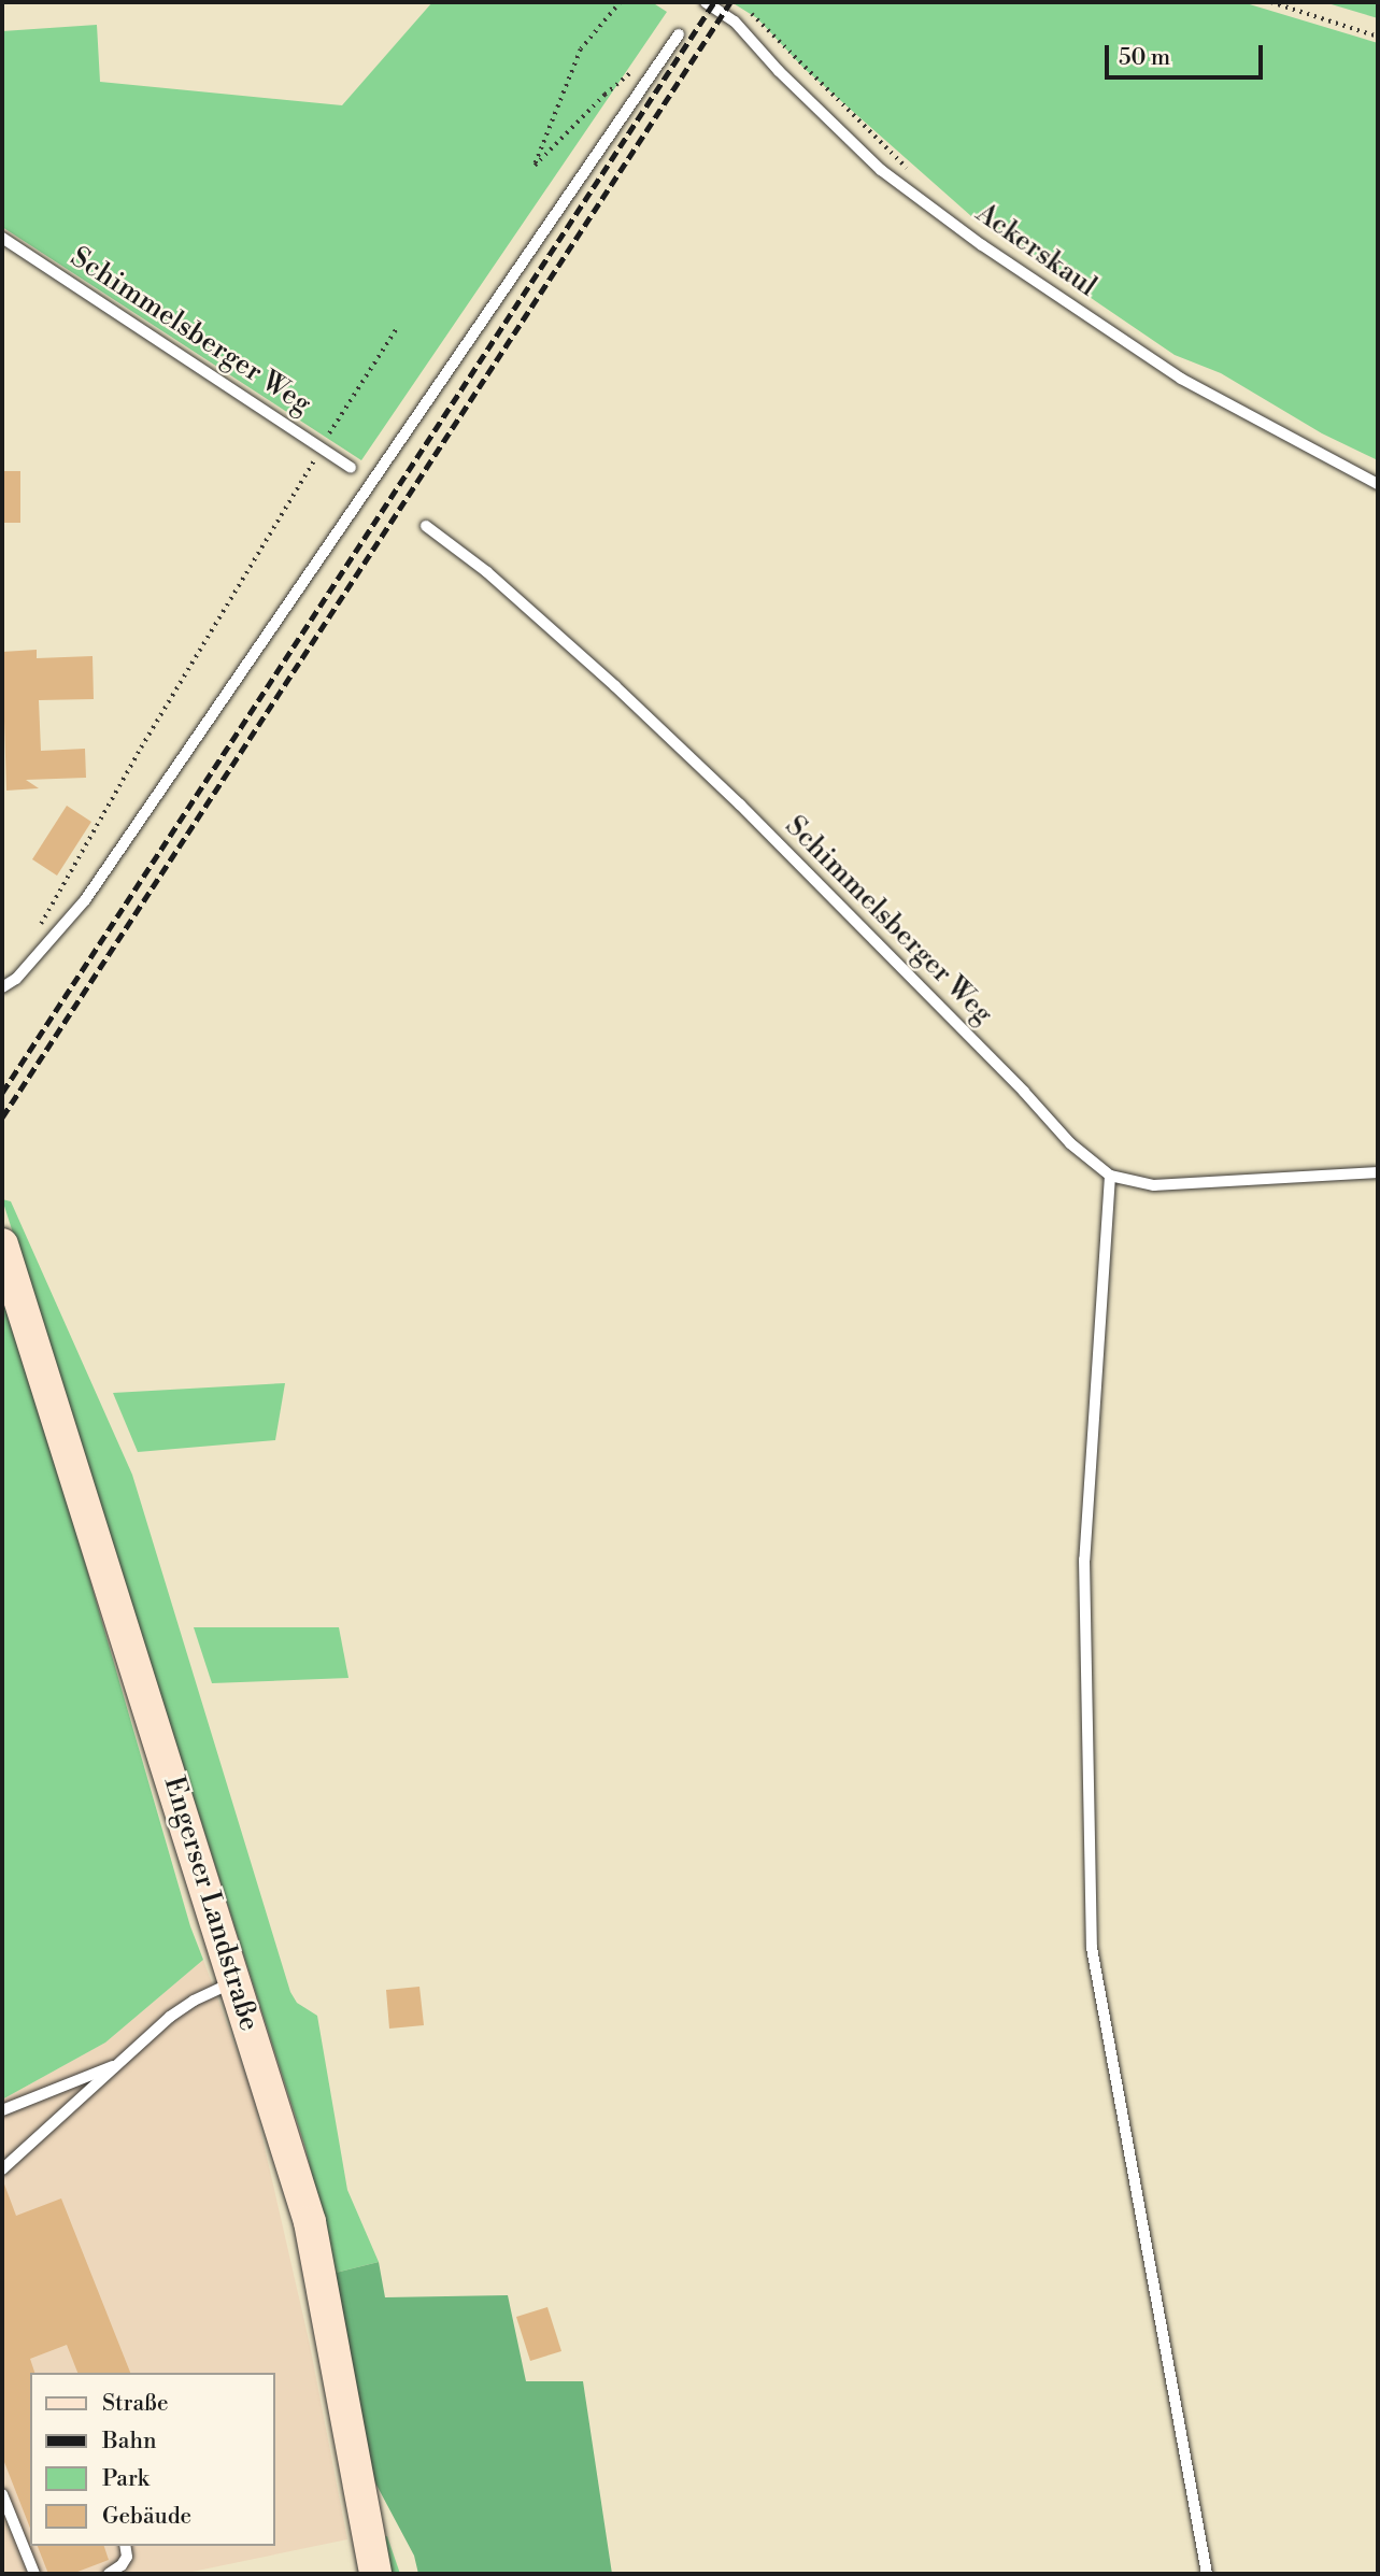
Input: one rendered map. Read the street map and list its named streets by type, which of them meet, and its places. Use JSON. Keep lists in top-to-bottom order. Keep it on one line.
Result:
{"streets":{"main road":["Engerser Landstraße"],"lane":["Ackerskaul","Schimmelsberger Weg"]},"legend":["Straße","Bahn","Park","Gebäude"],"scale_bar":"50 m"}
